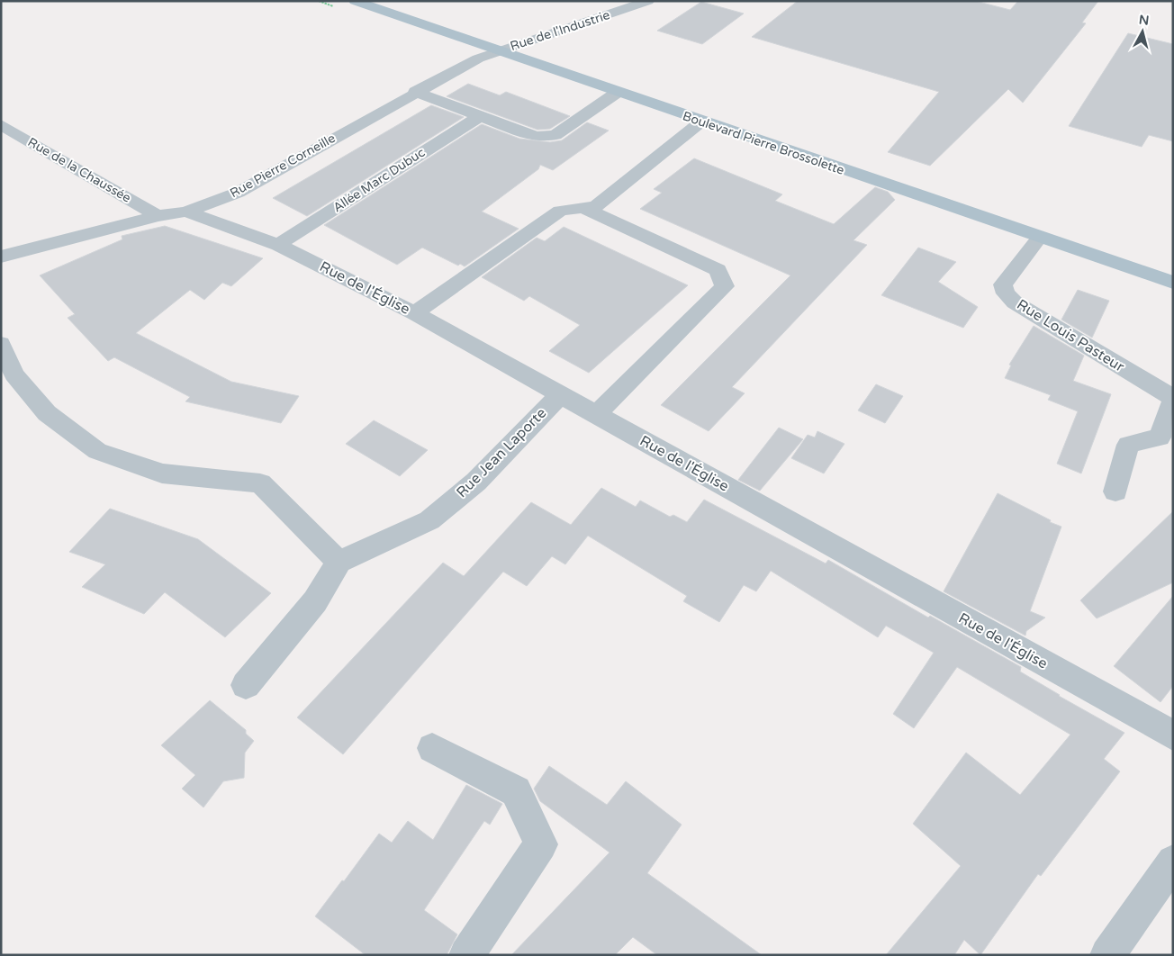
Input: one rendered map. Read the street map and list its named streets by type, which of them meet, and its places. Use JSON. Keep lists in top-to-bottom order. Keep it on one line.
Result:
{"streets":{"main road":["Boulevard Pierre Brossolette"],"street":["Rue de l'Industrie","Rue Pierre Corneille","Rue de la Chaussée","Allée Marc Dubuc","Rue de l'Église","Rue Louis Pasteur","Rue Jean Laporte"]},"crossings":[["Rue de l'Industrie","Boulevard Pierre Brossolette"],["Rue de l'Industrie","Rue Pierre Corneille"],["Boulevard Pierre Brossolette","Rue Pierre Corneille"],["Boulevard Pierre Brossolette","Rue Louis Pasteur"],["Rue Pierre Corneille","Rue de la Chaussée"],["Rue Pierre Corneille","Rue de l'Église"],["Allée Marc Dubuc","Rue de l'Église"],["Rue de l'Église","Rue Jean Laporte"]],"north":"top"}
